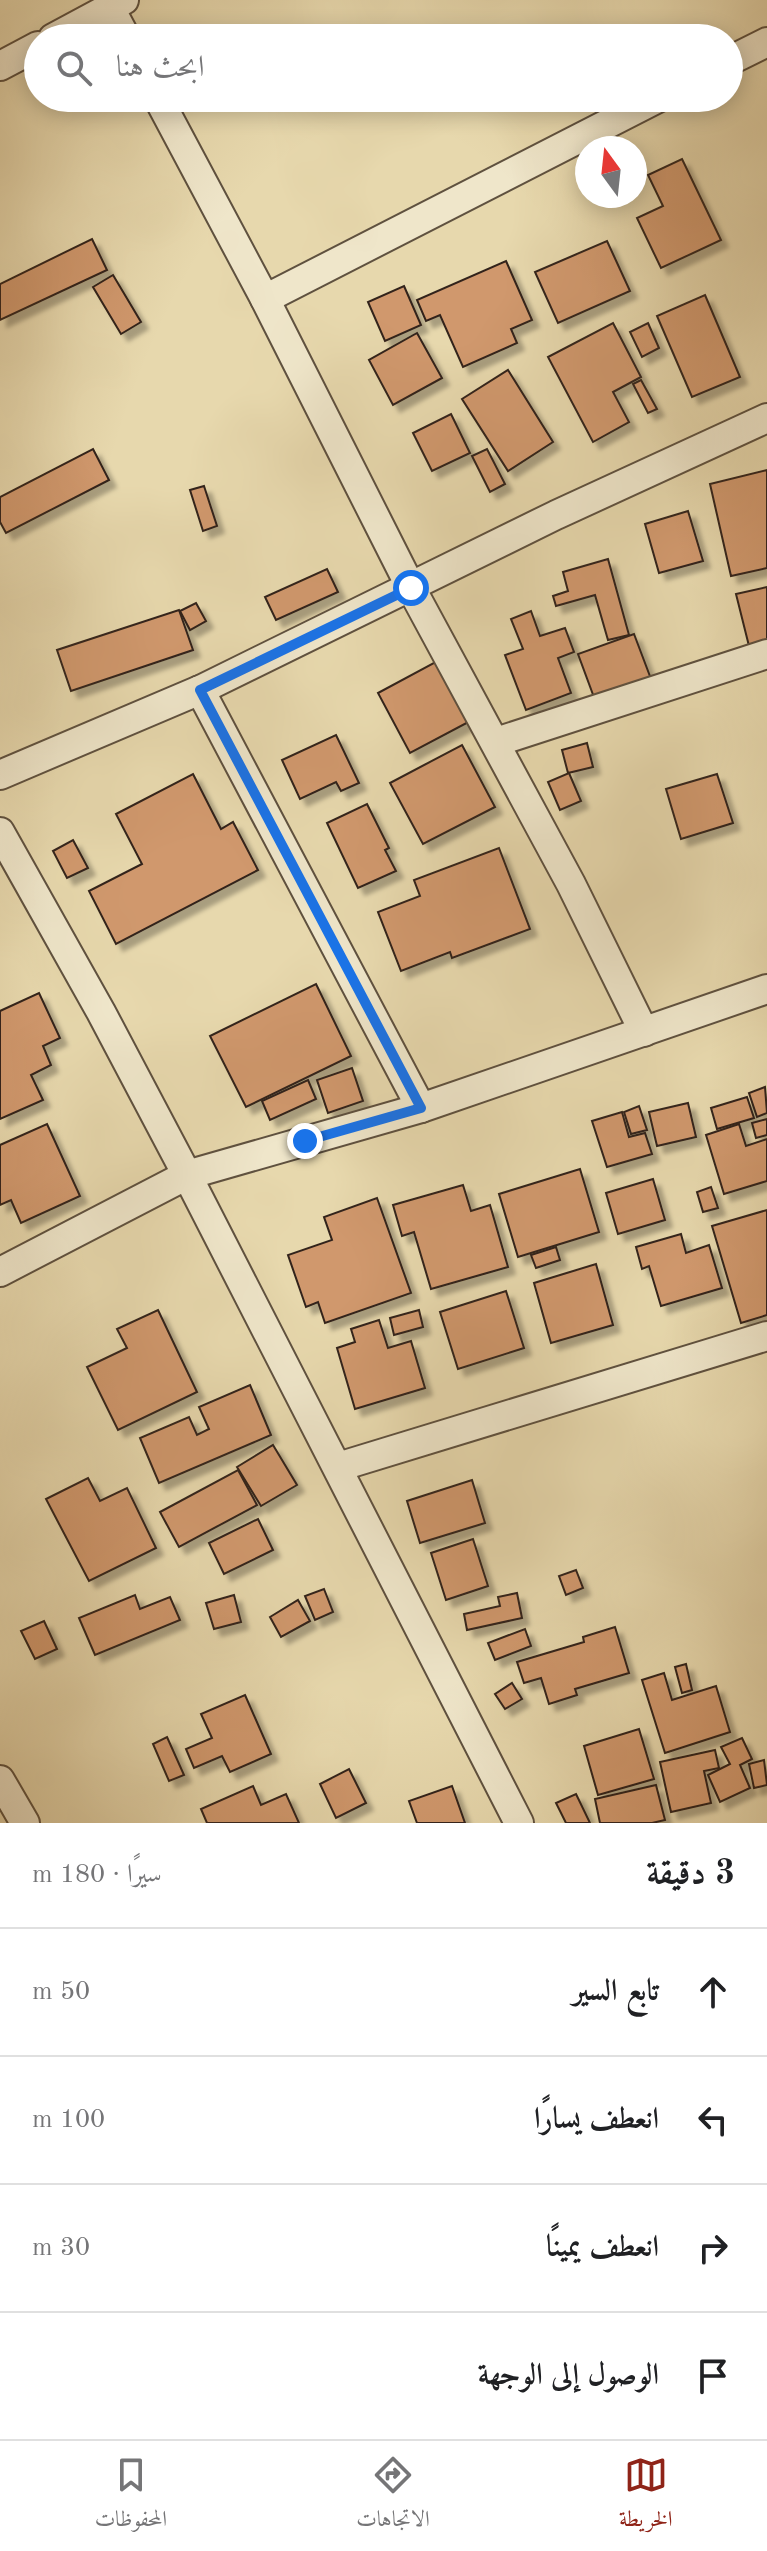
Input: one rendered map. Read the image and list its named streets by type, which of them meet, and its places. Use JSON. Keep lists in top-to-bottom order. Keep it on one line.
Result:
{"north":"top","page":{"search":"ابحث هنا","heading":["3 دقيقة","سيرًا · 180 m"],"list":[["تابع السير","50 m"],["انعطف يسارًا","100 m"],["انعطف يمينًا","30 m"],"الوصول إلى الوجهة"],"nav":["الخريطة","الاتجاهات","المحفوظات"]}}
